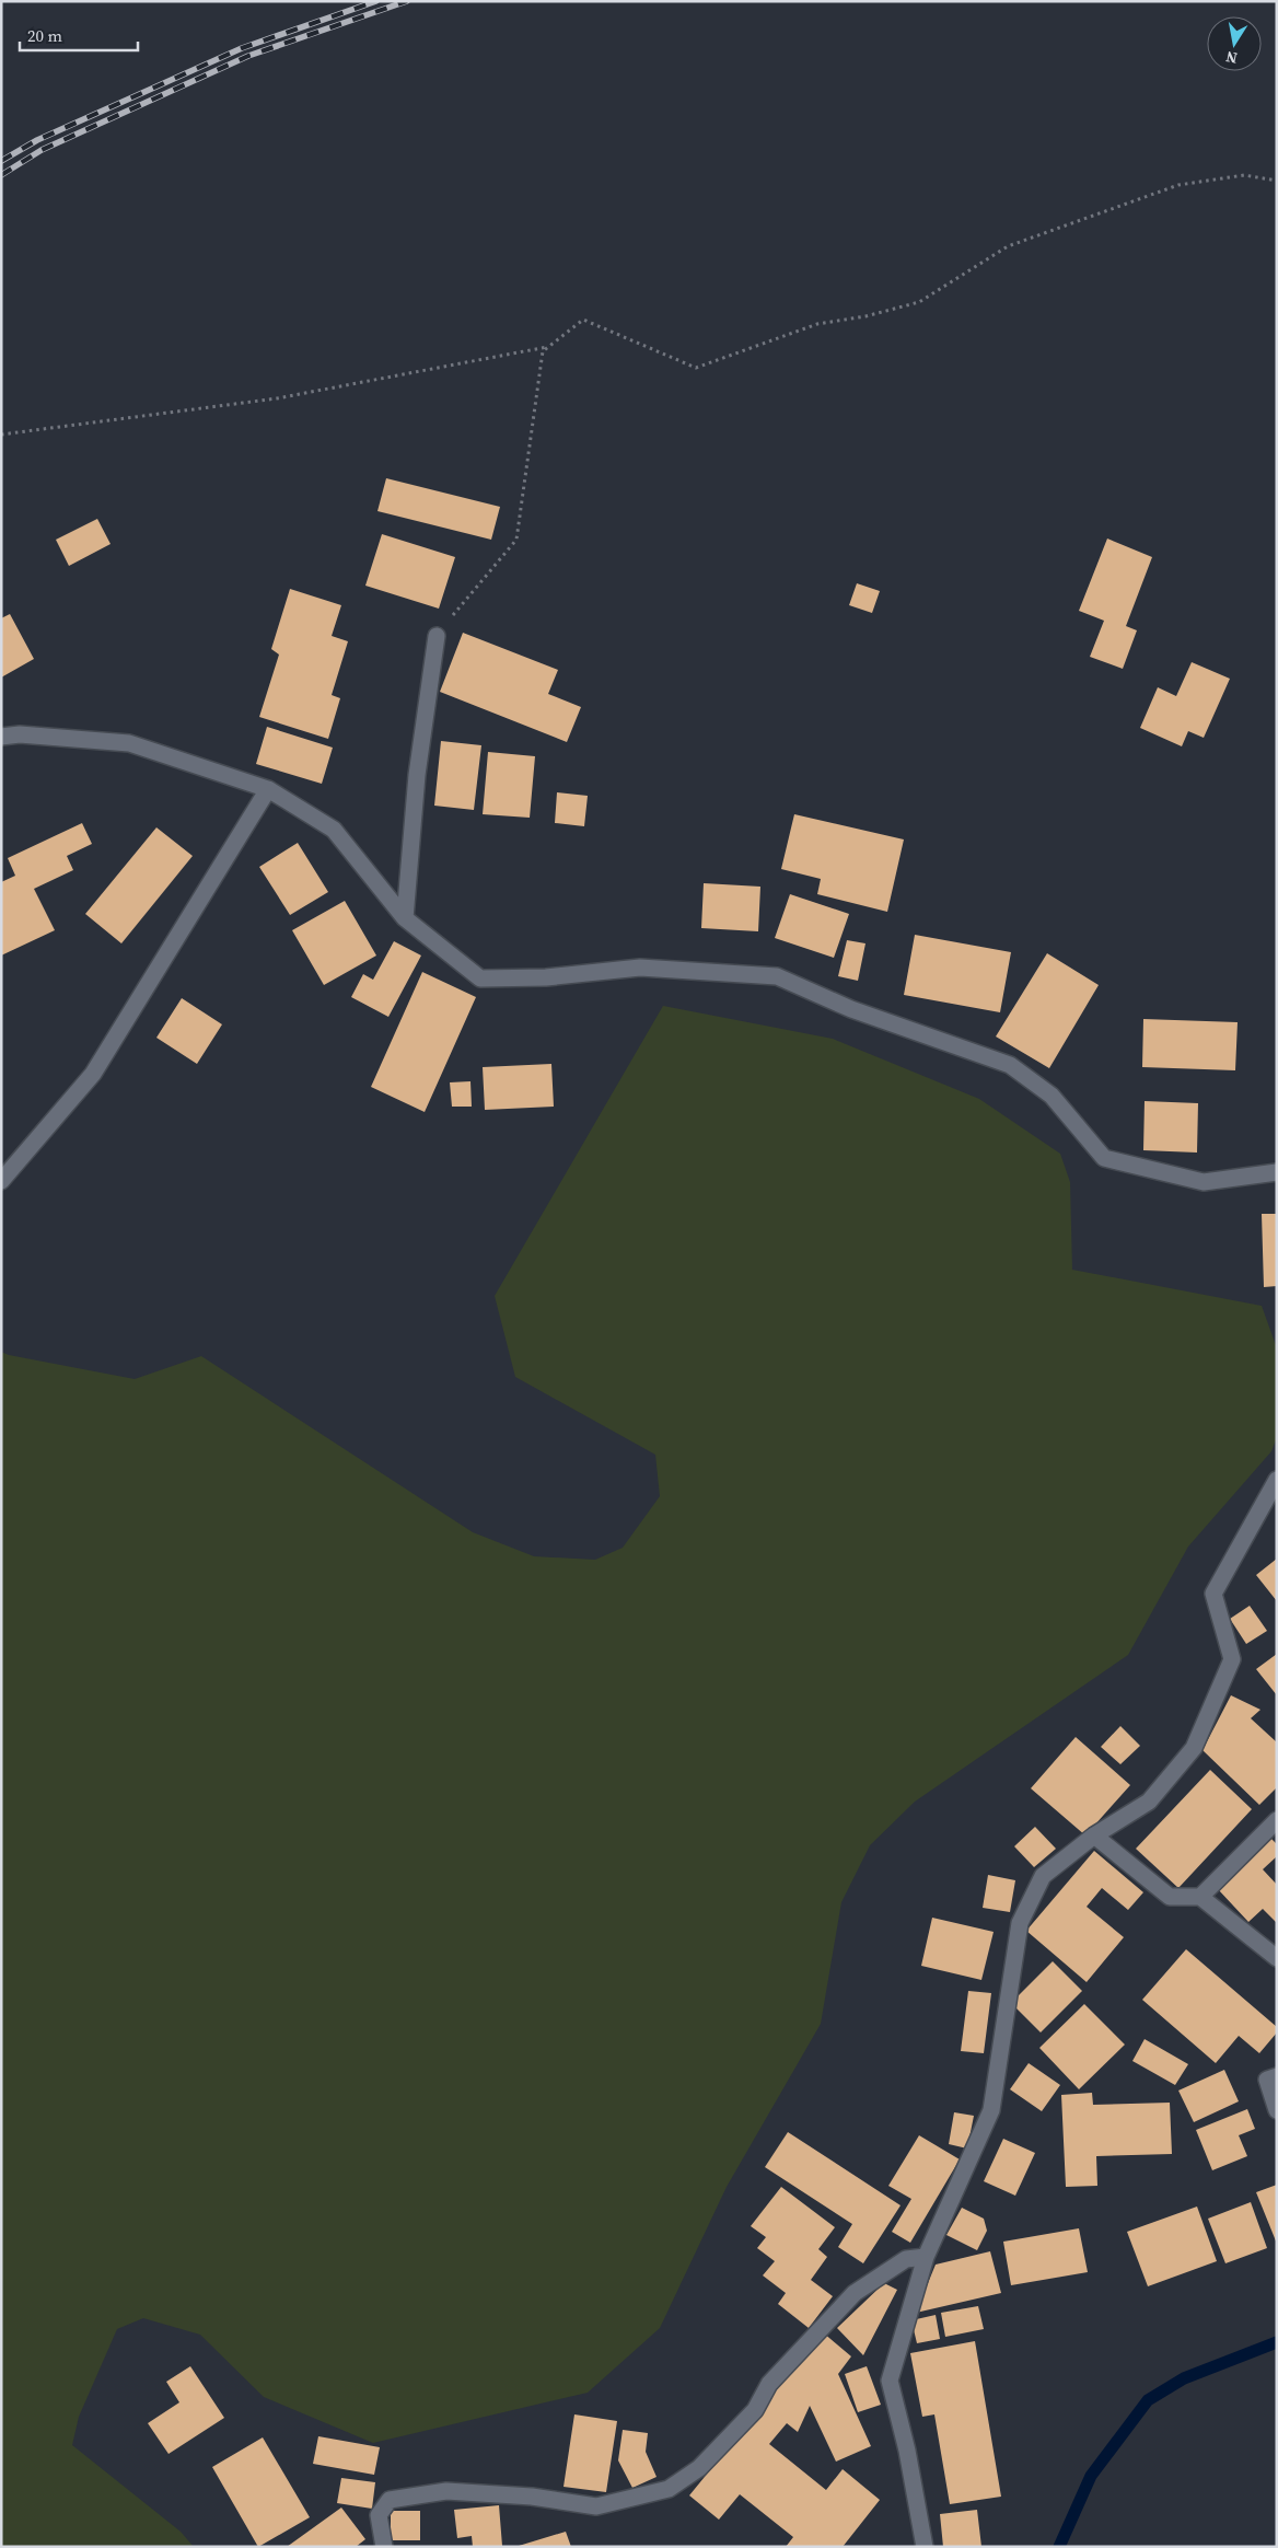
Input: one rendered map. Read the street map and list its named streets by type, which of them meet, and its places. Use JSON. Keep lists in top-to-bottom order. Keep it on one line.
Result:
{"scale_bar":"20 m","north":"bottom"}
